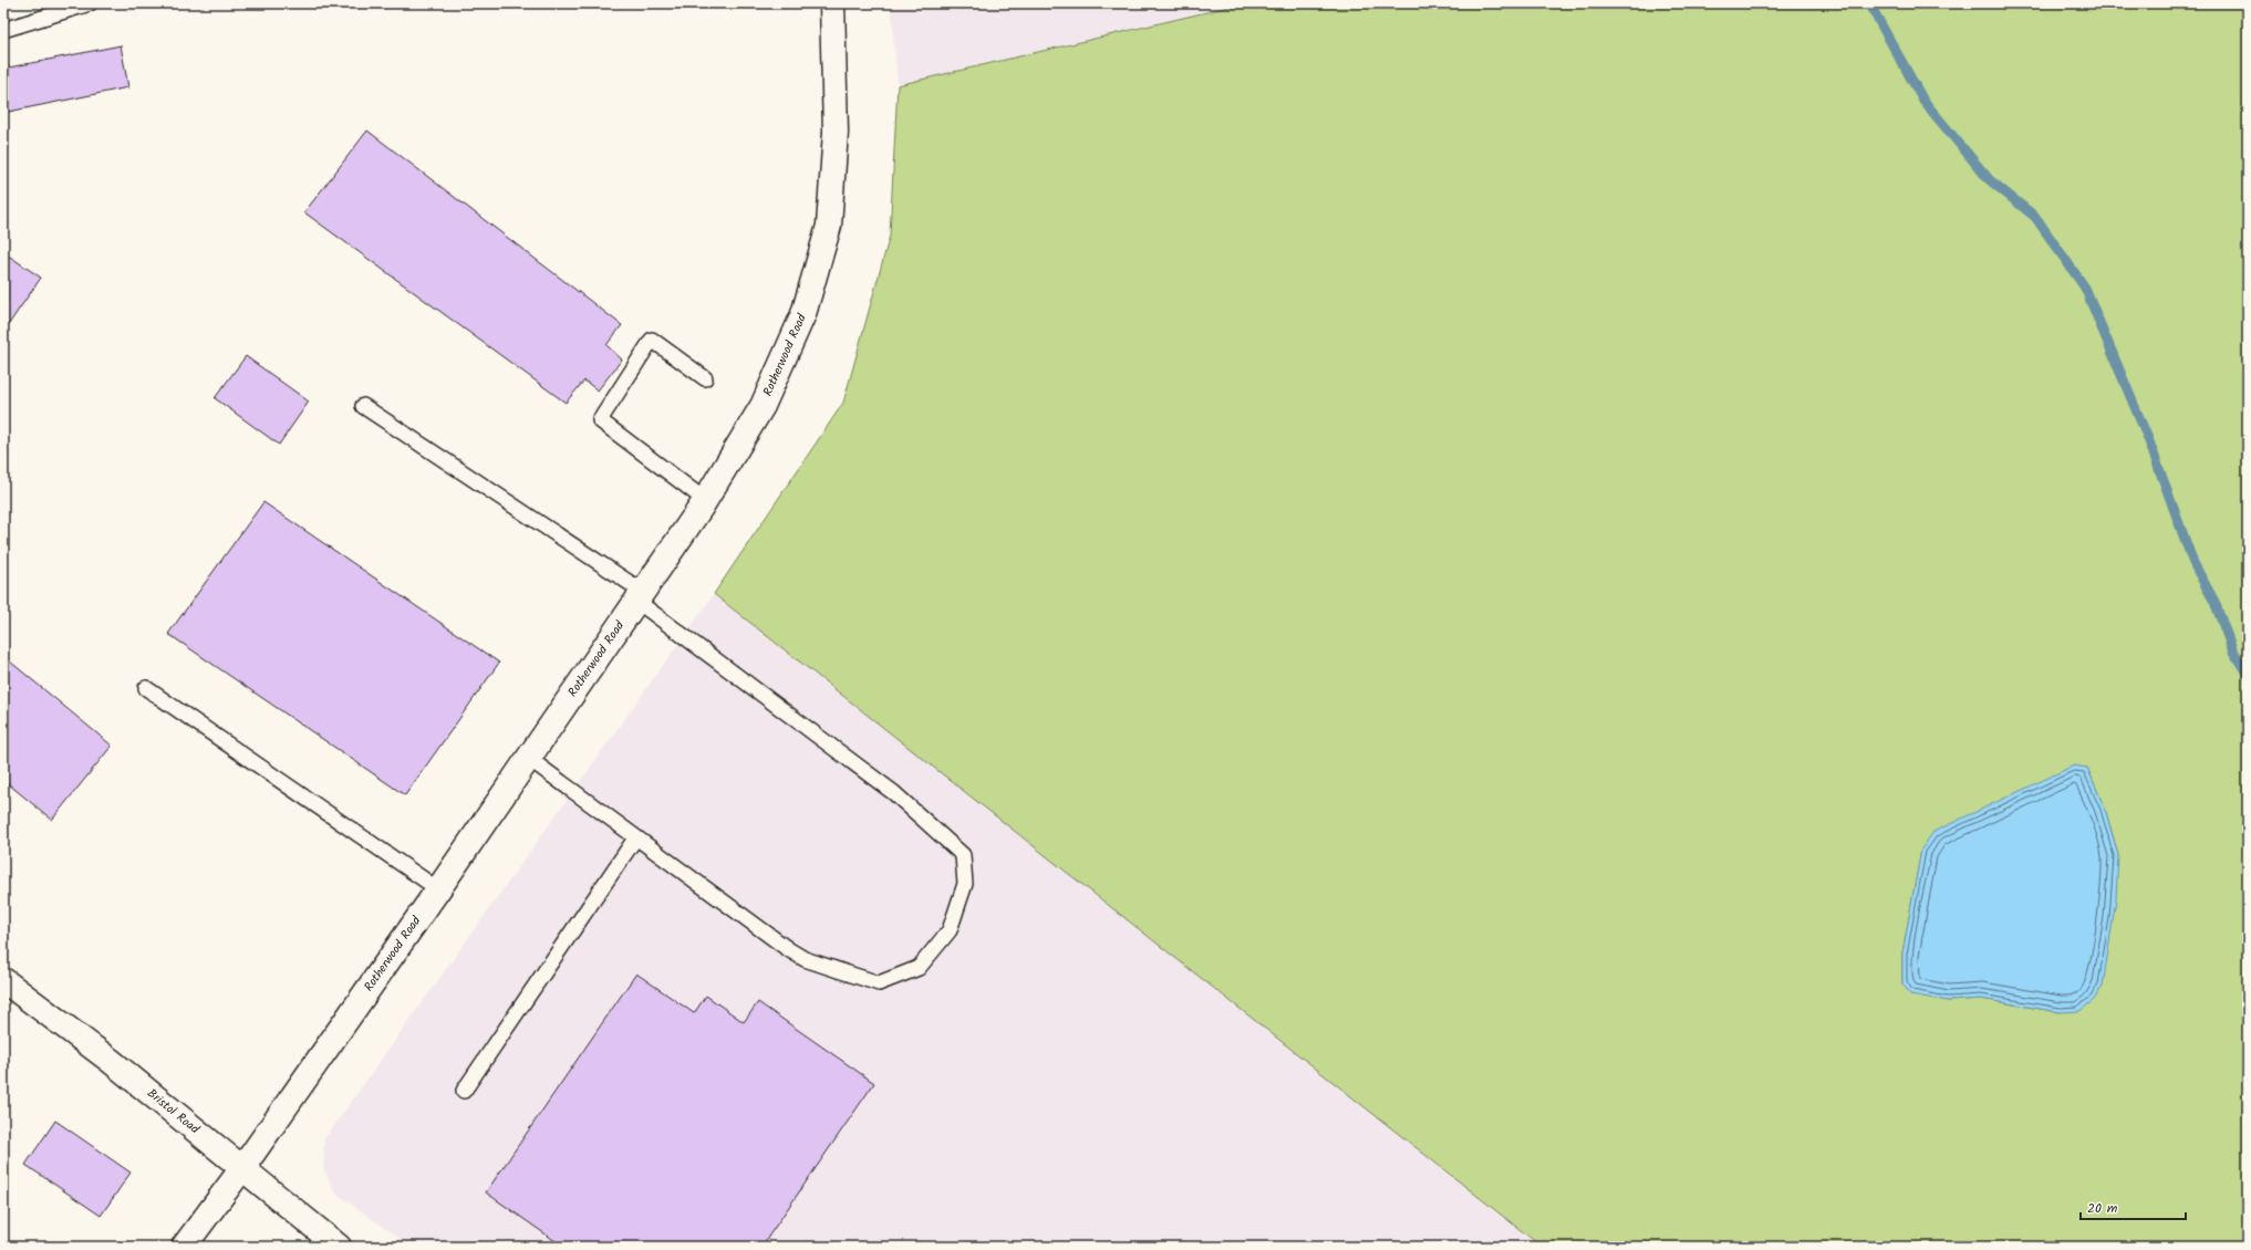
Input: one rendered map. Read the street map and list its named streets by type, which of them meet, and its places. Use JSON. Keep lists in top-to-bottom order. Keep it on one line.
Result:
{"streets":{"street":["Rotherwood Road","Bristol Road"]},"crossings":[["Rotherwood Road","Bristol Road"]],"scale_bar":"20 m"}
